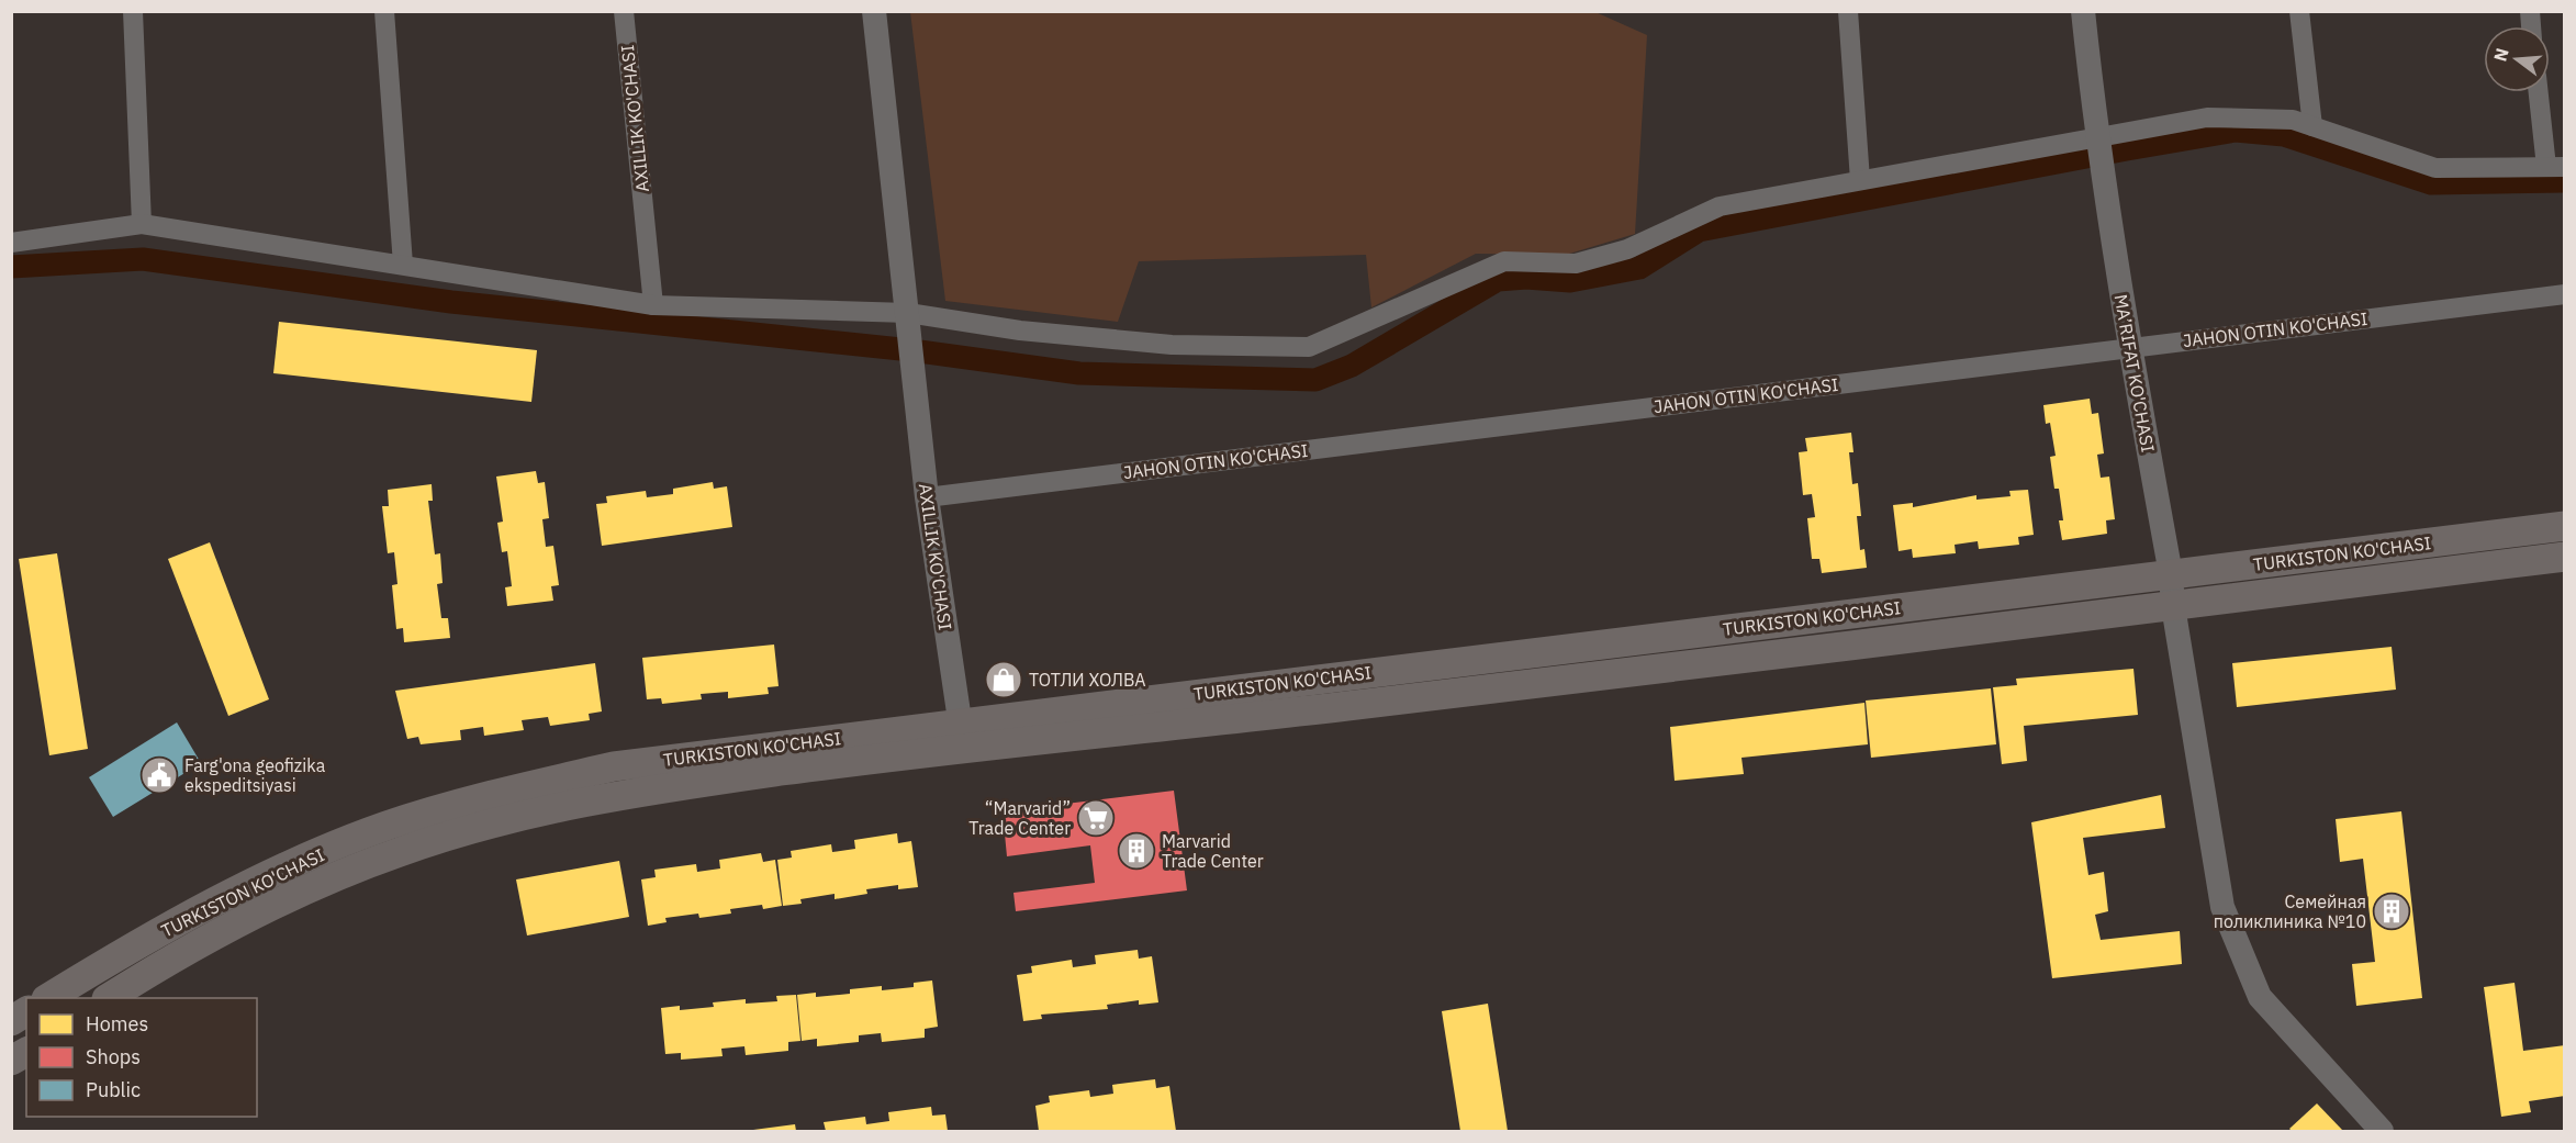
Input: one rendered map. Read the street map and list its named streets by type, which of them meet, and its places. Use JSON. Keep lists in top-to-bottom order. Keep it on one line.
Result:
{"streets":{"main road":["TURKISTON KO'CHASI"],"street":["AXILLIK KO'CHASI","JAHON OTIN KO'CHASI","MA’RIFAT KO'CHASI"]},"crossings":[["AXILLIK KO'CHASI","JAHON OTIN KO'CHASI"],["AXILLIK KO'CHASI","TURKISTON KO'CHASI"],["JAHON OTIN KO'CHASI","MA’RIFAT KO'CHASI"],["MA’RIFAT KO'CHASI","TURKISTON KO'CHASI"]],"places":{"shop":["ТОТЛИ ХОЛВА"],"public building":["Farg'ona geofizika ekspeditsiyasi"],"supermarket":["“Marvarid” Trade Center"],"building":["Marvarid Trade Center","Семейная поликлиника №10"]},"legend":["Homes","Shops","Public"],"north":"left"}
